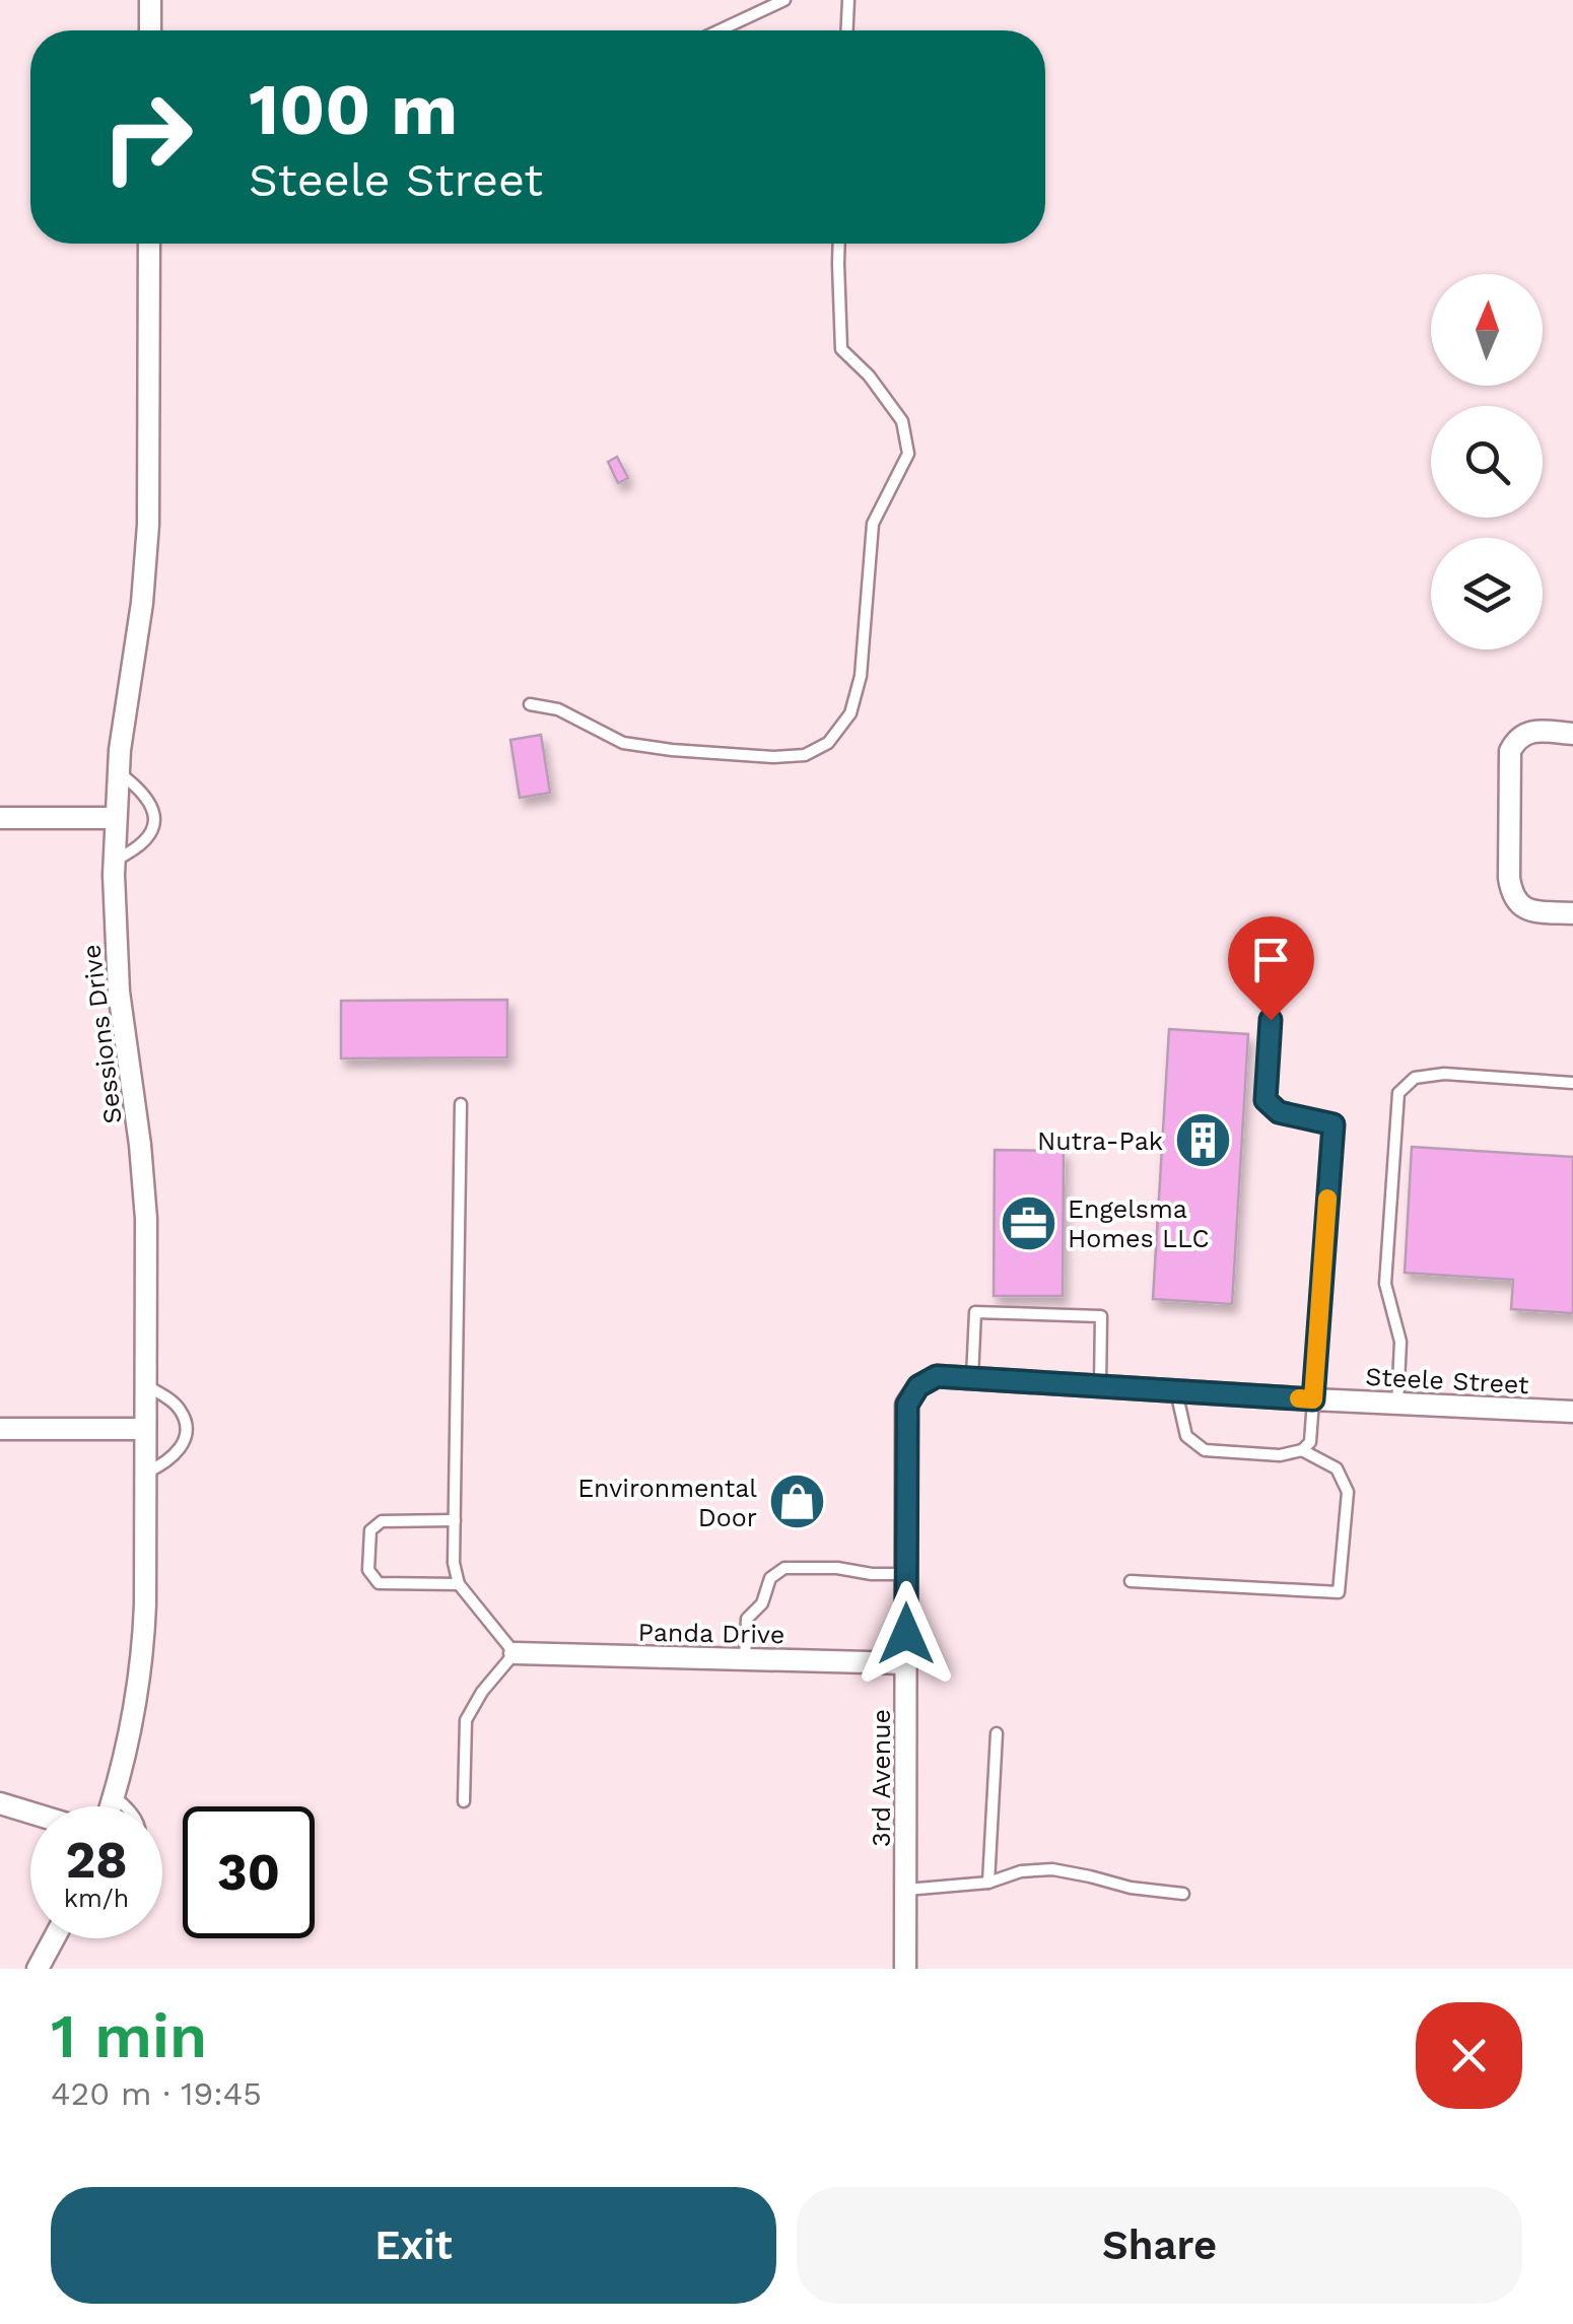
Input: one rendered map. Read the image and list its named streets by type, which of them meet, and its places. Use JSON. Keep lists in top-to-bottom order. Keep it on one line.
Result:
{"streets":{"street":["Sessions Drive","Steele Street","Panda Drive","3rd Avenue"]},"crossings":[["Steele Street","3rd Avenue"],["Panda Drive","3rd Avenue"]],"places":{"building":["Nutra-Pak"],"office":["Engelsma Homes LLC"],"shop":["Environmental Door"]},"north":"top","page":{"turn":["100 m","Steele Street"],"speed":"28 km/h","limit":"30","heading":["1 min","420 m · 19:45"],"buttons":["Exit","Share"]}}
